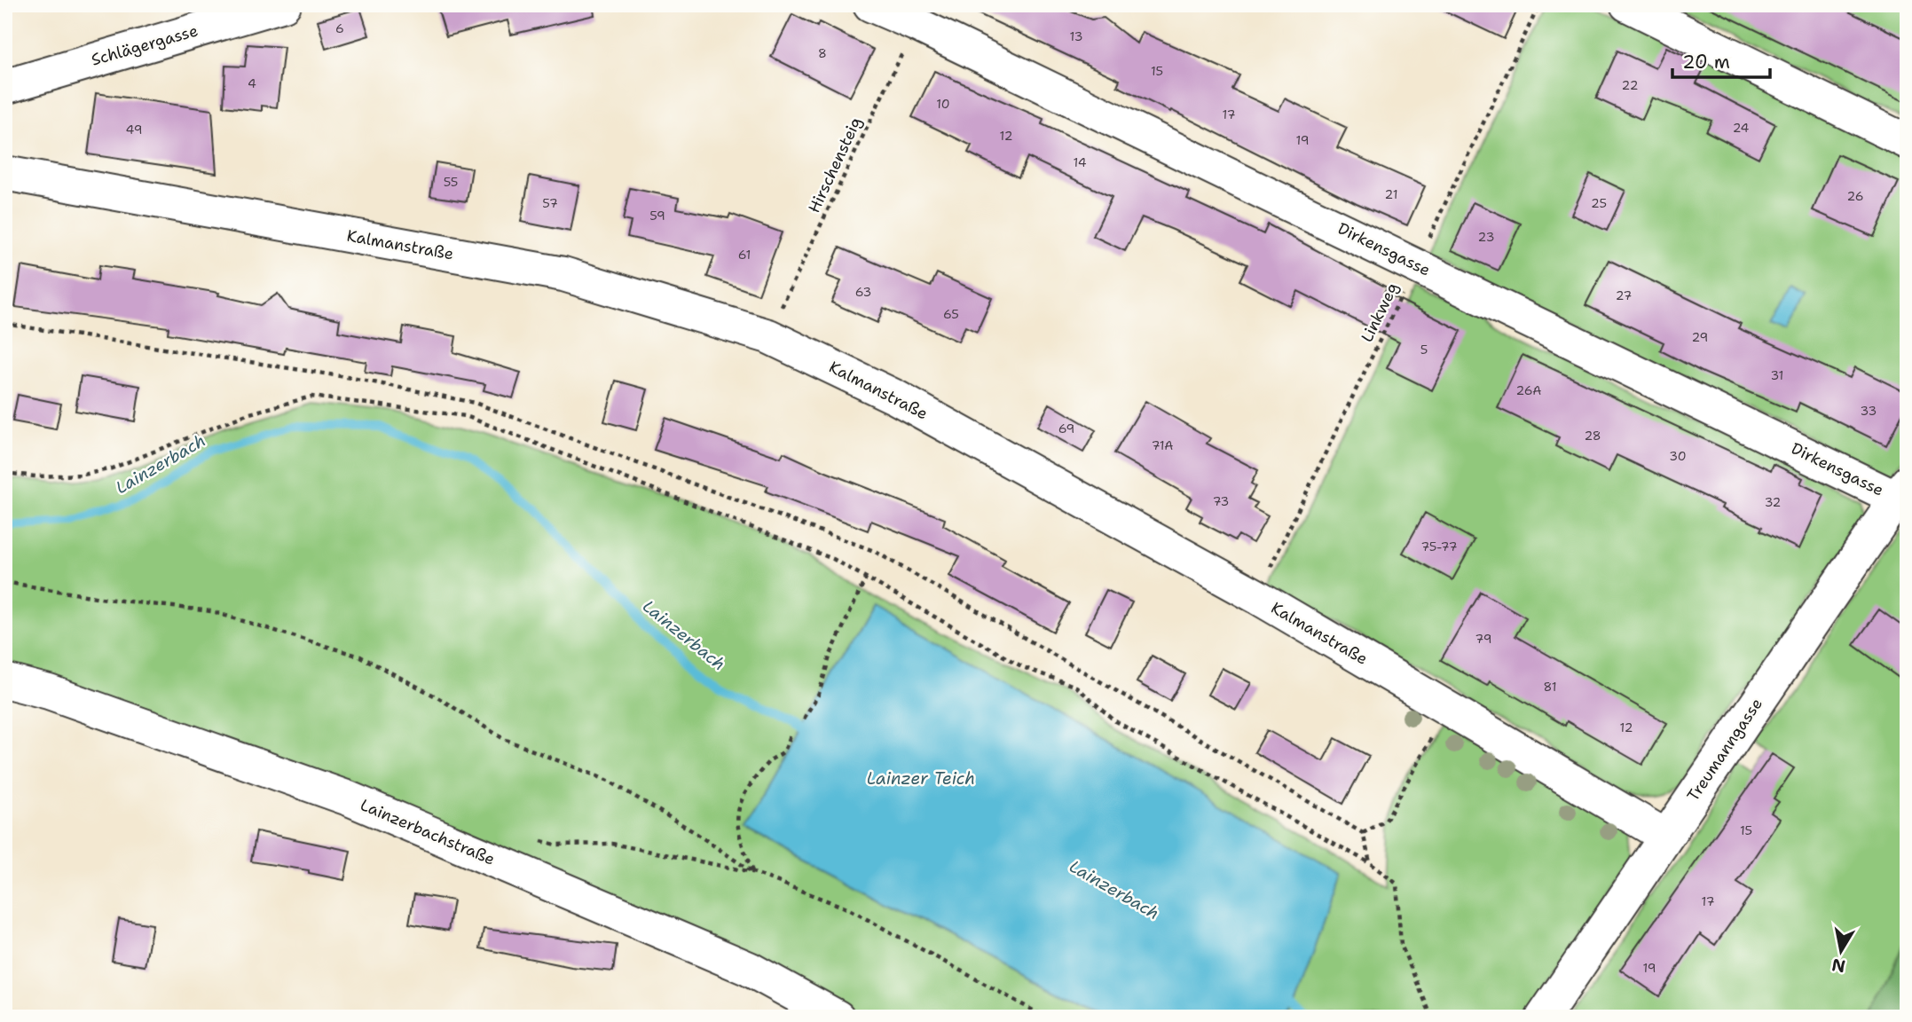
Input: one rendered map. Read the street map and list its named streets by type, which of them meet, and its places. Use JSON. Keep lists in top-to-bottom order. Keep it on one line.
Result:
{"streets":{"street":["Schlägergasse","Kalmanstraße","Dirkensgasse","Treumanngasse","Lainzerbachstraße"],"path":["Hirschensteig","Linkweg"]},"crossings":[["Hirschensteig","Kalmanstraße"],["Hirschensteig","Dirkensgasse"],["Kalmanstraße","Linkweg"],["Kalmanstraße","Treumanngasse"],["Dirkensgasse","Linkweg"],["Dirkensgasse","Treumanngasse"]],"water":["Lainzerbach","Lainzer Teich"],"house_numbers":["6","13","8","15","4","22","10","17","24","49","12","19","14","55","21","26","57","25","59","23","61","63","27","65","29","5","31","26A","33","69","28","71A","30","73","32","75-77","79","81","12","15","17","19"],"scale_bar":"20 m","north":"bottom"}
